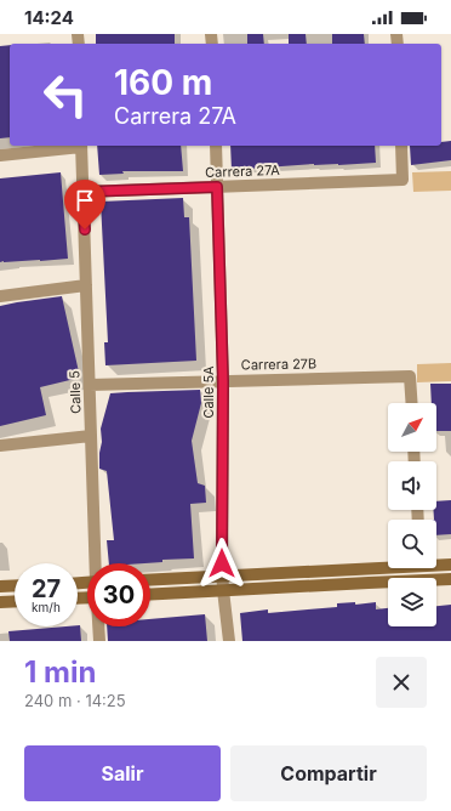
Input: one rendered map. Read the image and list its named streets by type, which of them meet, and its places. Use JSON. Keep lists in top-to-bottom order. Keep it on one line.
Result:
{"streets":{"street":["Carrera 27A","Carrera 27B","Calle 5","Calle 5A"]},"crossings":[["Carrera 27A","Calle 5"],["Carrera 27A","Calle 5A"],["Carrera 27B","Calle 5"],["Carrera 27B","Calle 5A"]],"north":"top right","page":{"status":"14:24","turn":["160 m","Carrera 27A"],"speed":"27 km/h","limit":"30","heading":["1 min","240 m · 14:25"],"buttons":["Salir","Compartir"]}}
